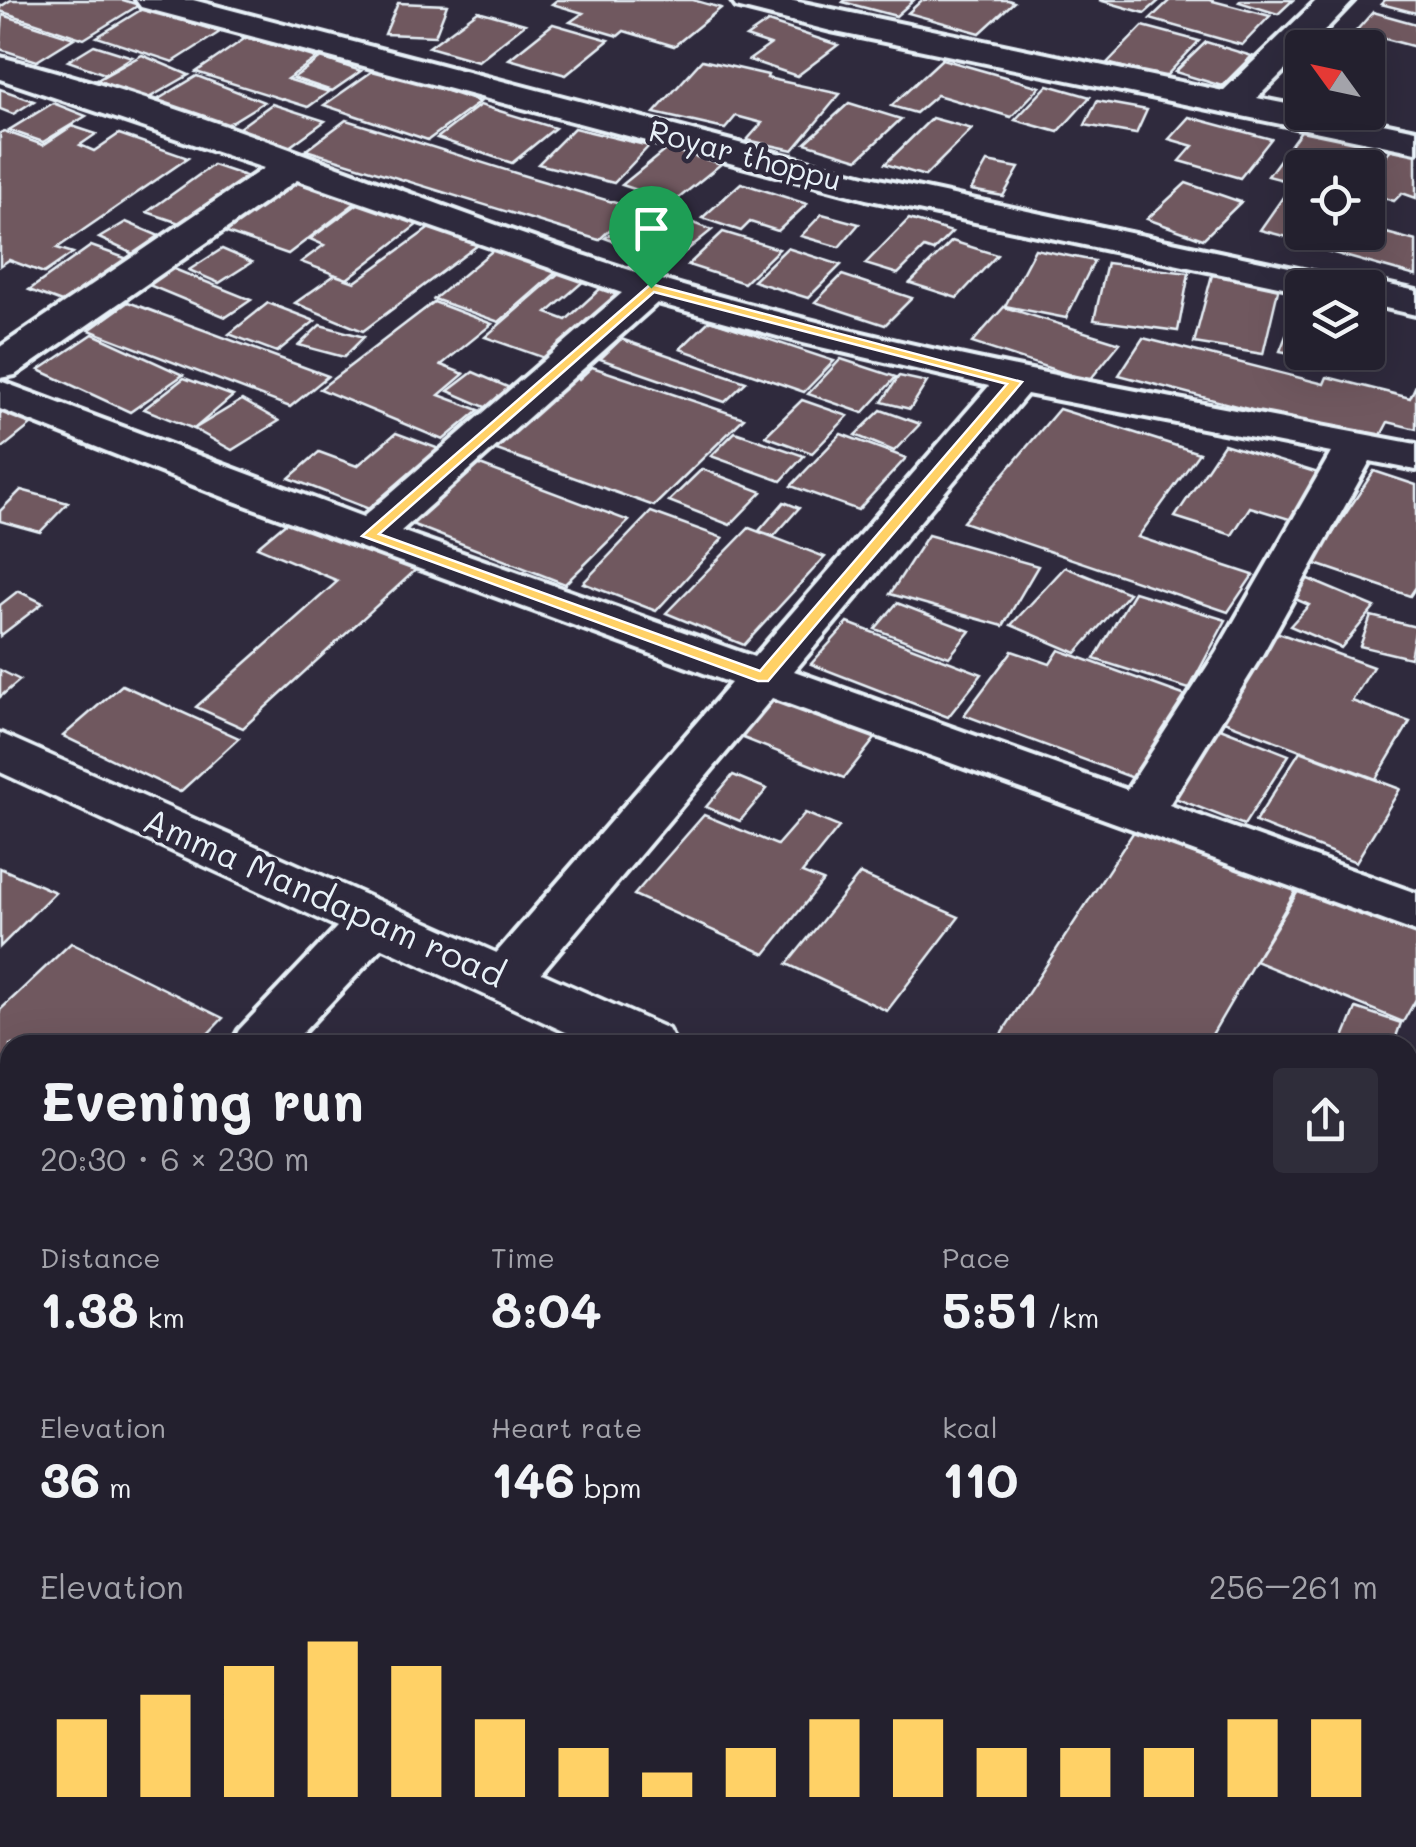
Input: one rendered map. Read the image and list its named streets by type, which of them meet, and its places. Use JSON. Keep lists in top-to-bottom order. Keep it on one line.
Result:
{"streets":{"main road":["Amma Mandapam road"],"street":["Royar thoppu"]},"north":"top left","page":{"heading":["Evening run","20:30 · 6 × 230 m"],"stats":[["Distance","1.38 km"],["Time","8:04"],["Pace","5:51 /km"],["Elevation","36 m"],["Heart rate","146 bpm"],["kcal","110"]],"chart":["Elevation","256–261 m"]}}
